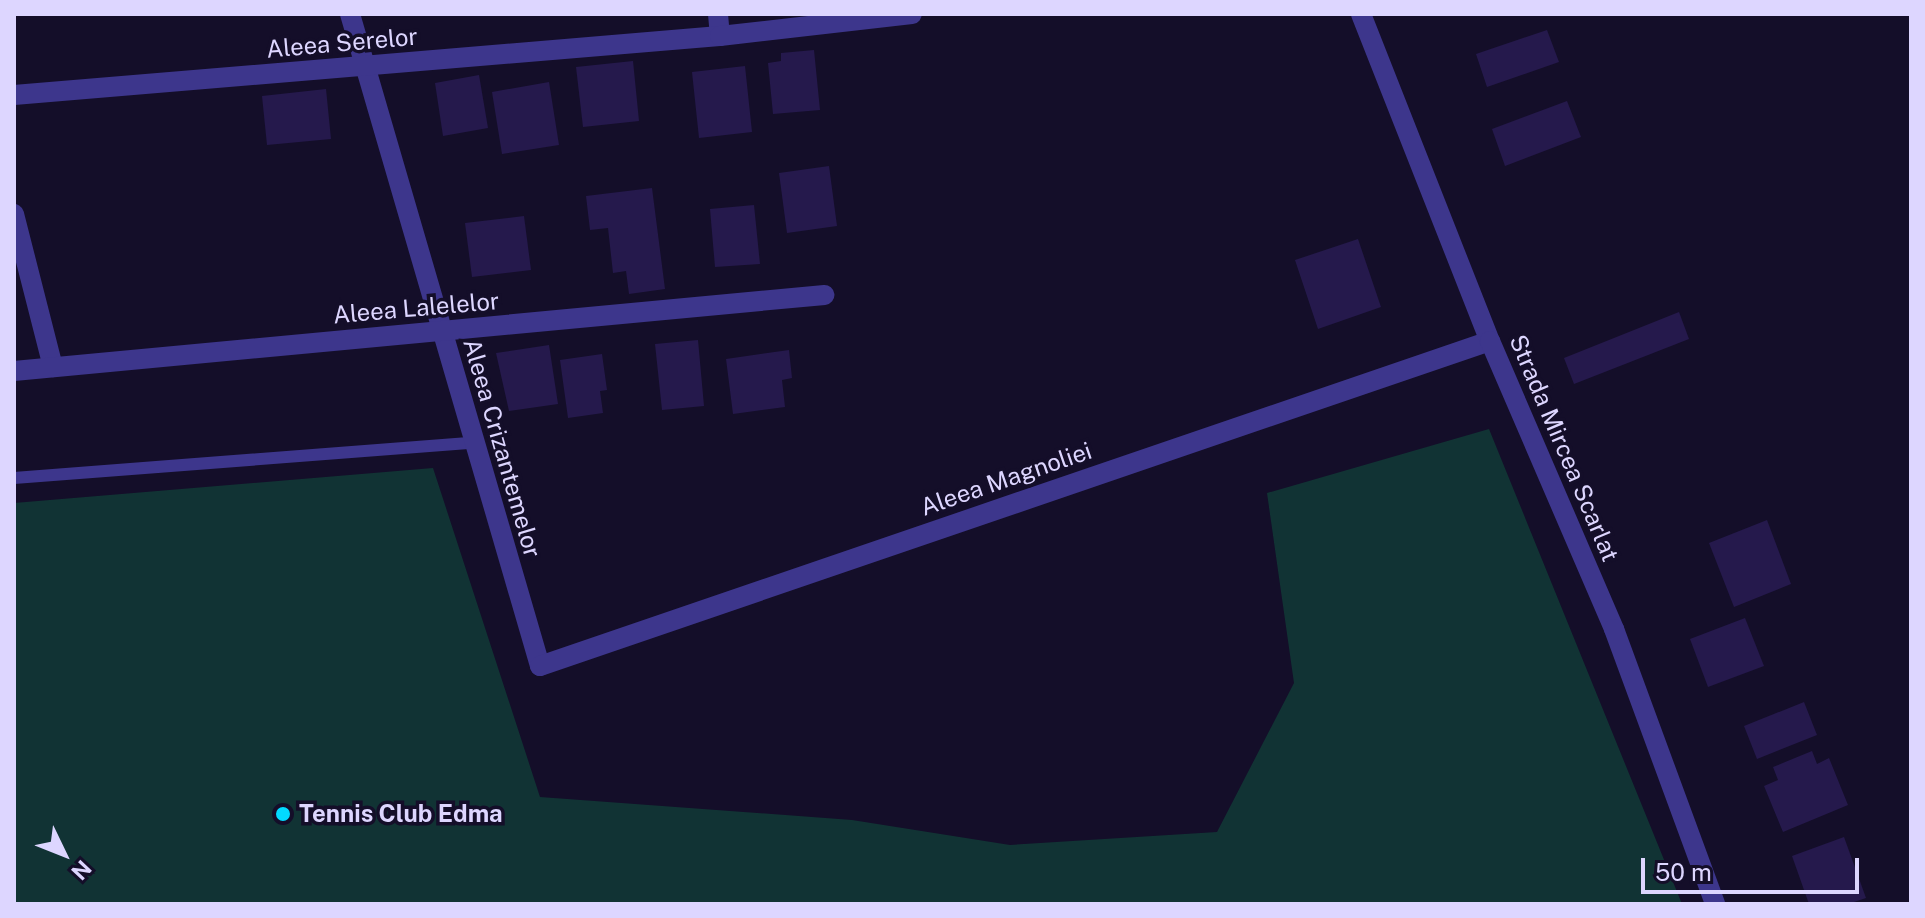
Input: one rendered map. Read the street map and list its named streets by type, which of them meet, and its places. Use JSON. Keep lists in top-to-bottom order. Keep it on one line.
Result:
{"streets":{"street":["Aleea Serelor","Aleea Lalelelor","Aleea Crizantemelor","Strada Mircea Scarlat","Aleea Magnoliei"]},"crossings":[["Aleea Serelor","Aleea Crizantemelor"],["Aleea Lalelelor","Aleea Crizantemelor"],["Aleea Crizantemelor","Aleea Magnoliei"],["Strada Mircea Scarlat","Aleea Magnoliei"]],"places":["Tennis Club Edma"],"scale_bar":"50 m","north":"bottom right"}
